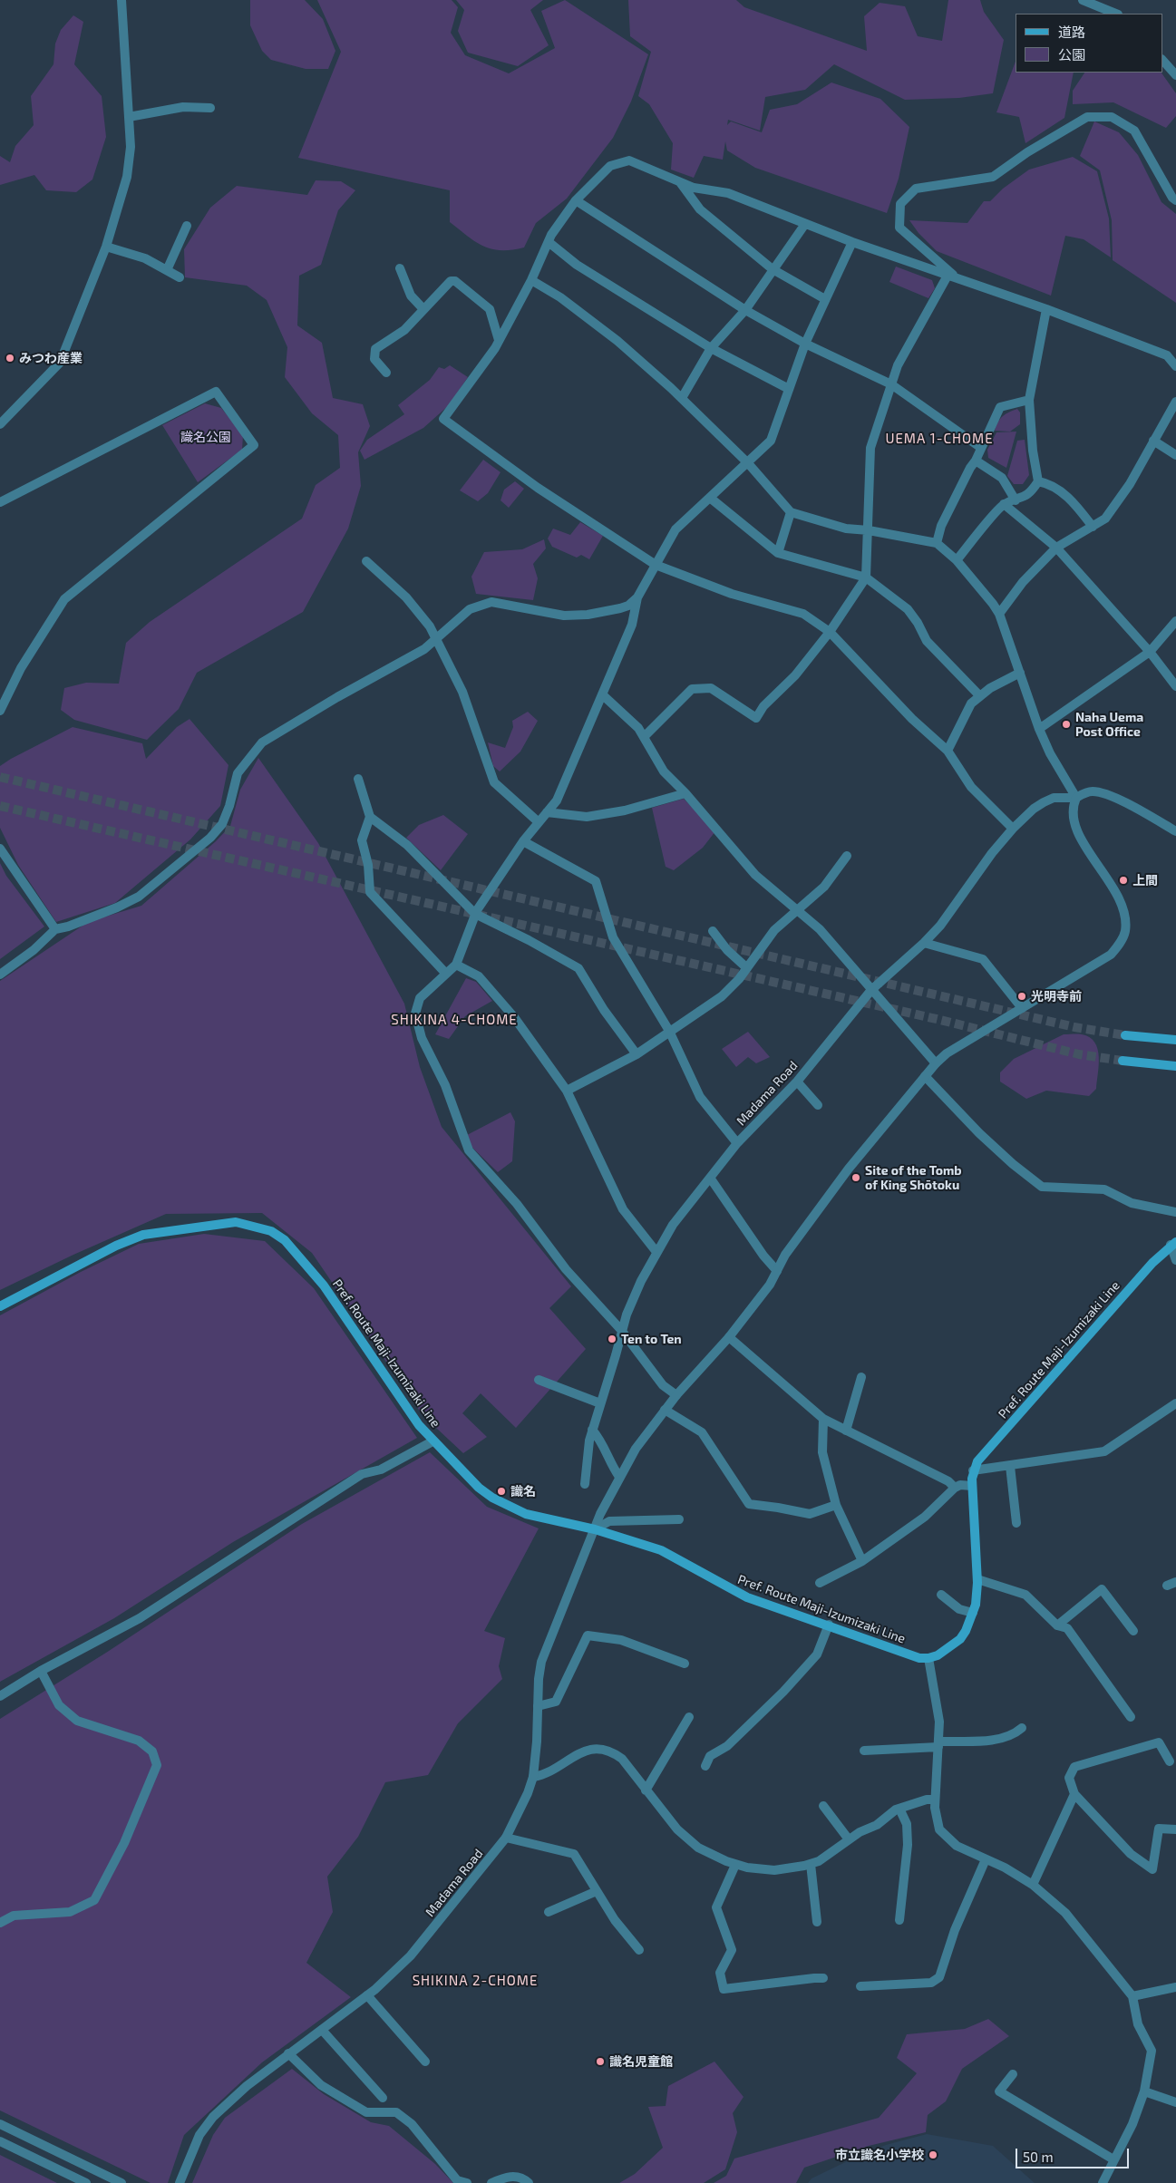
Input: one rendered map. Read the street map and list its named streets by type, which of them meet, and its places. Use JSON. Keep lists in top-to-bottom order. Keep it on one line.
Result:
{"streets":{"main road":["Pref. Route Maji-Izumizaki Line"],"street":["Madama Road"]},"crossings":[["Madama Road","Pref. Route Maji-Izumizaki Line"]],"districts":["UEMA 1-CHOME","SHIKINA 4-CHOME","SHIKINA 2-CHOME"],"parks":["識名公園"],"places":["みつわ産業","Naha Uema Post Office","上間","光明寺前","Site of the Tomb of King Shōtoku","Ten to Ten","識名","識名児童館","市立識名小学校"],"legend":["道路","公園"],"scale_bar":"50 m"}
